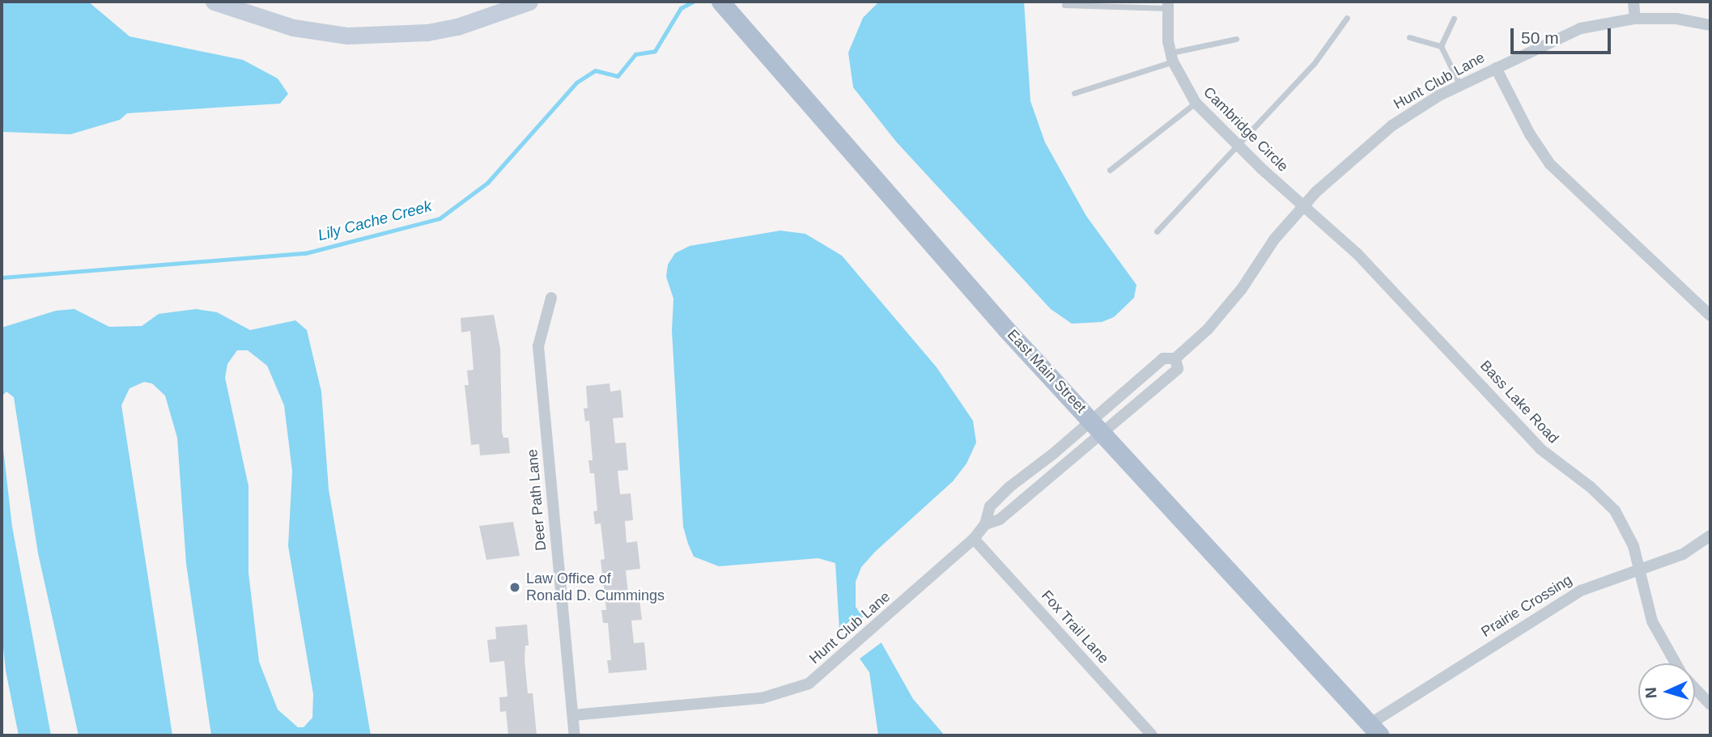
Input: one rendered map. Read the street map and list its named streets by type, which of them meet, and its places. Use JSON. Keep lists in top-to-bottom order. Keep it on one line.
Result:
{"streets":{"main road":["East Main Street"],"street":["Hunt Club Lane","Cambridge Circle","Bass Lake Road","Deer Path Lane","Prairie Crossing","Fox Trail Lane"]},"crossings":[["Hunt Club Lane","Cambridge Circle"],["Hunt Club Lane","East Main Street"],["Hunt Club Lane","Bass Lake Road"],["Hunt Club Lane","Deer Path Lane"],["Hunt Club Lane","Fox Trail Lane"],["Cambridge Circle","Bass Lake Road"],["East Main Street","Prairie Crossing"],["Bass Lake Road","Prairie Crossing"]],"water":["Lily Cache Creek"],"places":["Law Office of Ronald D. Cummings"],"scale_bar":"50 m","north":"left"}
